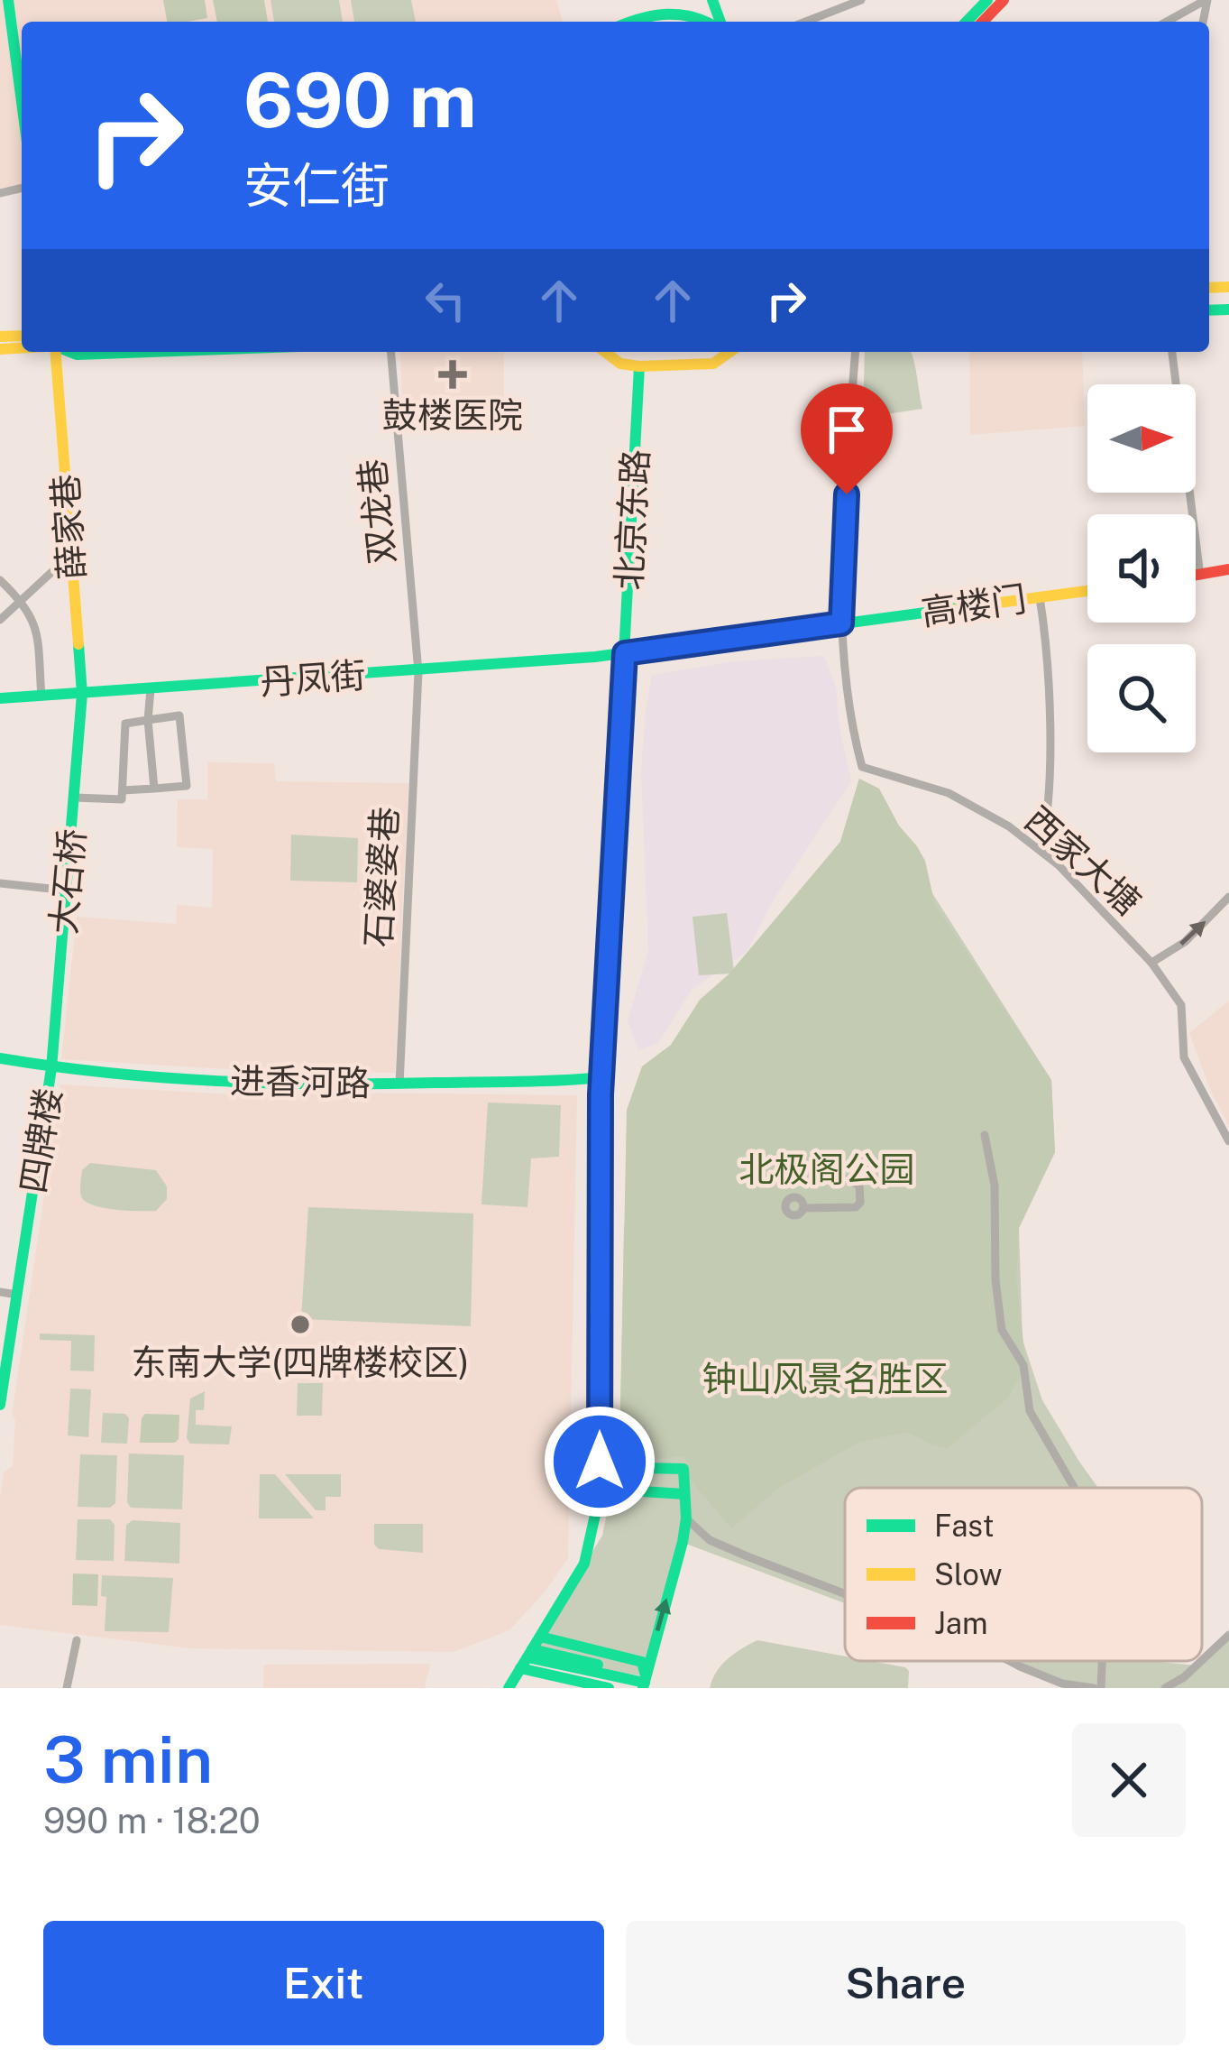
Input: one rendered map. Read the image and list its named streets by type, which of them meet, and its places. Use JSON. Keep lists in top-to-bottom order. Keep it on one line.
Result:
{"streets":{"street":["双龙巷","北京东路","薛家巷","高楼门","丹凤街","西家大塘","石婆婆巷","大石桥","进香河路","四牌楼"]},"crossings":[["双龙巷","丹凤街"],["双龙巷","石婆婆巷"],["北京东路","高楼门"],["北京东路","丹凤街"],["北京东路","进香河路"],["薛家巷","丹凤街"],["薛家巷","大石桥"],["高楼门","丹凤街"],["高楼门","西家大塘"],["丹凤街","石婆婆巷"],["丹凤街","大石桥"],["石婆婆巷","进香河路"],["大石桥","进香河路"],["大石桥","四牌楼"],["进香河路","四牌楼"]],"parks":["北极阁公园","钟山风景名胜区"],"places":{"health":["鼓楼医院"],"other":["东南大学(四牌楼校区)"]},"legend":["Fast","Slow","Jam"],"north":"right","page":{"turn":["690 m","安仁街"],"heading":["3 min","990 m · 18:20"],"buttons":["Exit","Share"]}}
